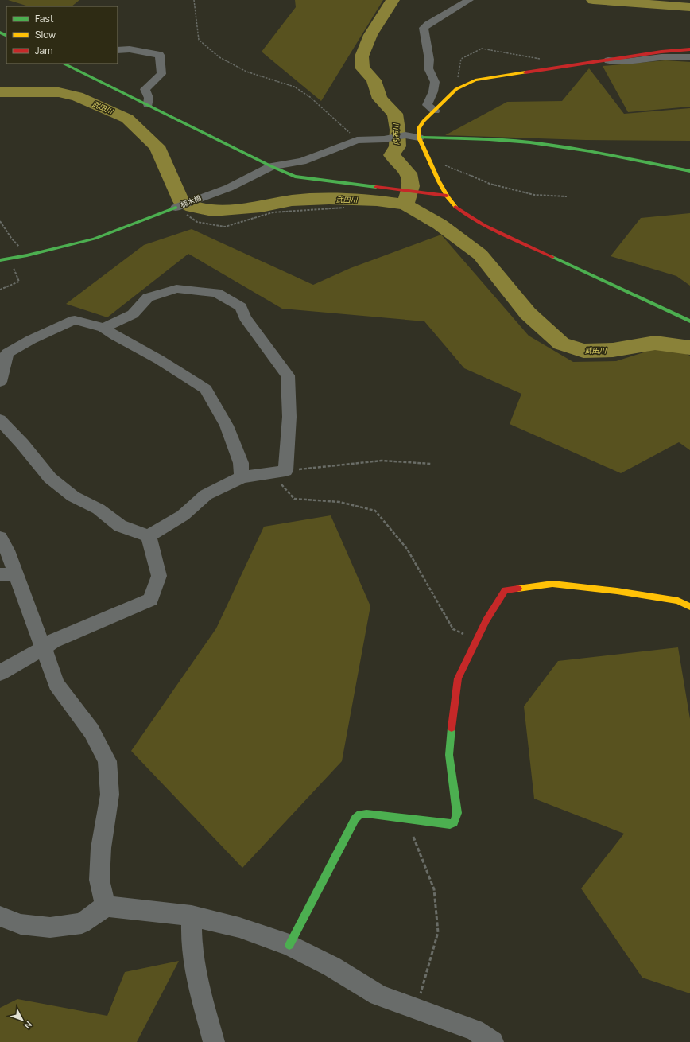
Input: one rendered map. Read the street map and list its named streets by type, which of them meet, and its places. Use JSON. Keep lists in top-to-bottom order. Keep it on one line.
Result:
{"streets":{"street":["楠木橋"]},"water":["武田川","内布川"],"legend":["Fast","Slow","Jam"],"north":"bottom right"}
